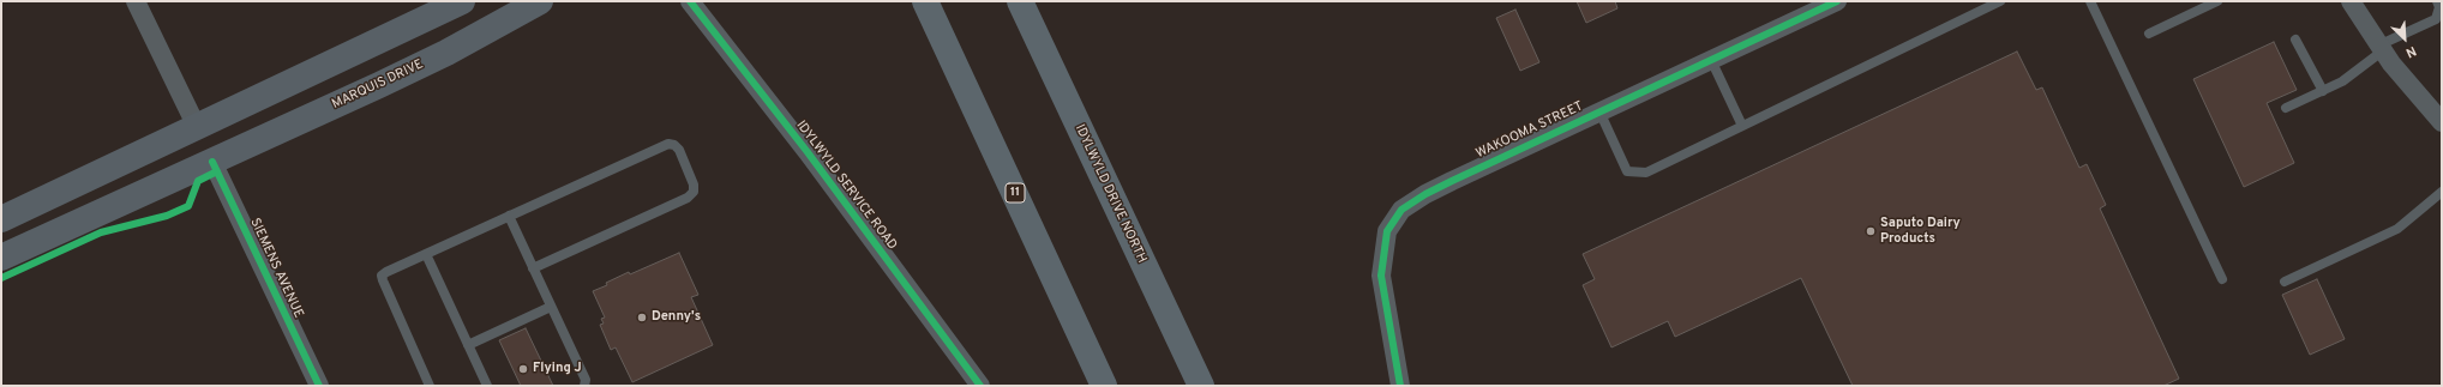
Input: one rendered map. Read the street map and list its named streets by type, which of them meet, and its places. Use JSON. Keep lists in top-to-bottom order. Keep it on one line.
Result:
{"streets":{"highway":["11","IDYLWYLD DRIVE NORTH"],"main road":["MARQUIS DRIVE"],"street":["WAKOOMA STREET","IDYLWYLD SERVICE ROAD","SIEMENS AVENUE"]},"crossings":[["MARQUIS DRIVE","SIEMENS AVENUE"]],"places":["Saputo Dairy Products","Denny's","Flying J"],"north":"bottom right"}
